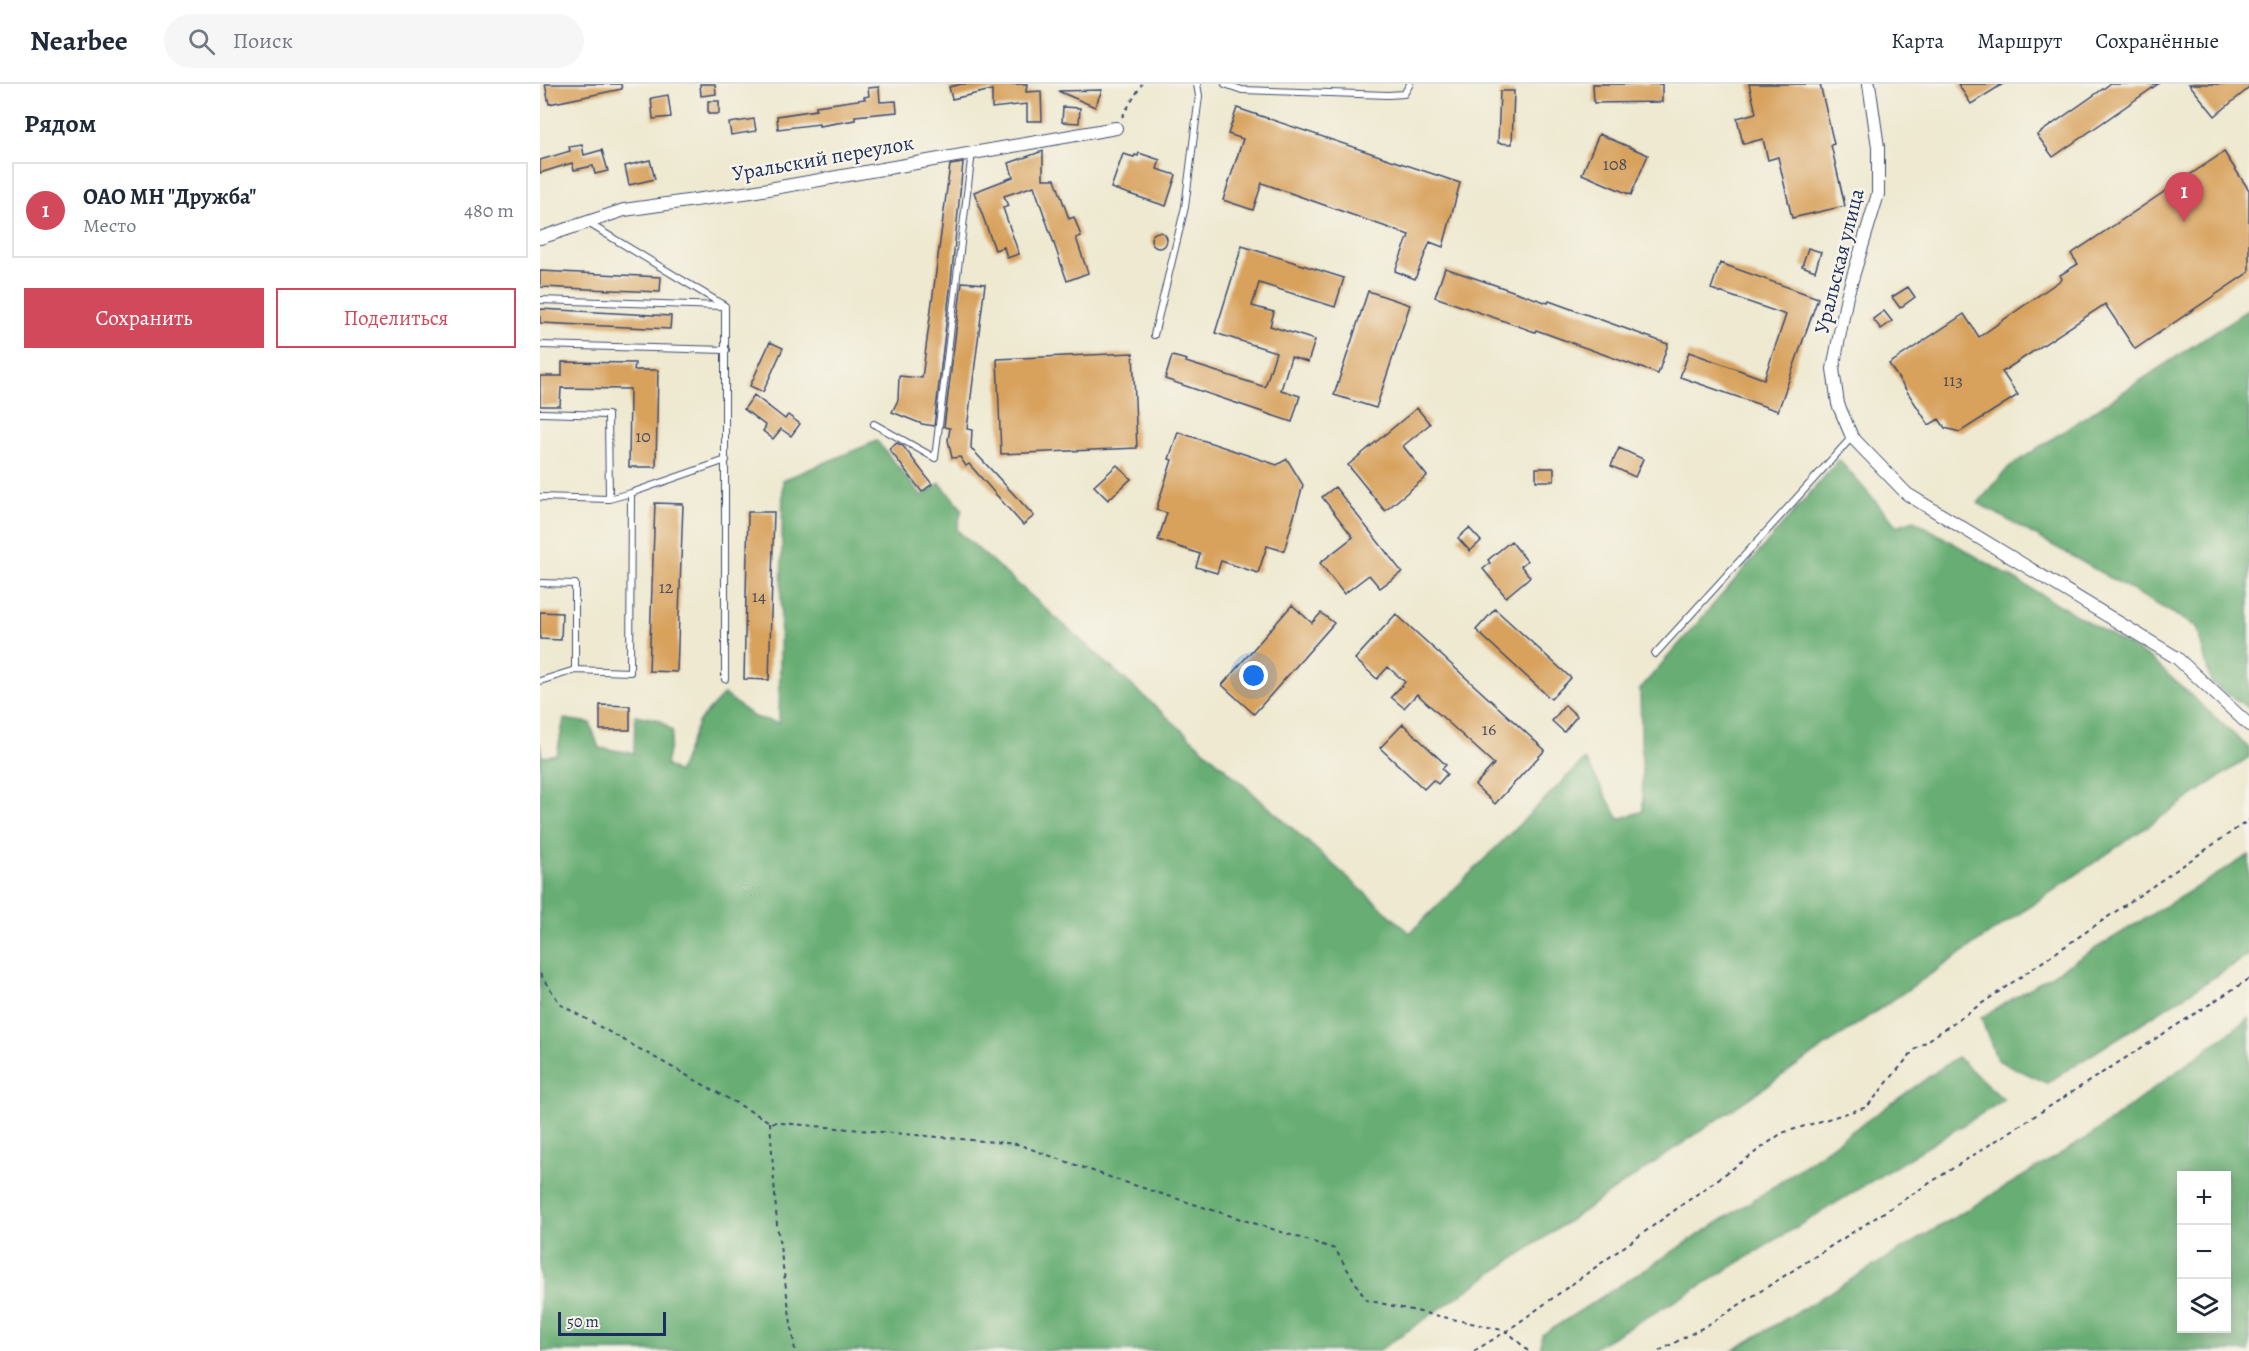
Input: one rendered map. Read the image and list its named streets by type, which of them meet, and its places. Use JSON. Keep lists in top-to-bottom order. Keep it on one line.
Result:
{"streets":{"street":["Уральский переулок","Уральская улица"]},"house_numbers":["108","113","10","12","14","16"],"scale_bar":"50 m","page":{"header":"Nearbee","search":"Поиск","nav":["Карта","Маршрут","Сохранённые"],"heading":"Рядом","list":[{"mark":"1","name":"ОАО МН \"Дружба\"","note":"Место","value":"480 m"}],"pins":"1","buttons":["Сохранить","Поделиться"],"map_buttons":["+","−"],"scale":"50 m"}}
